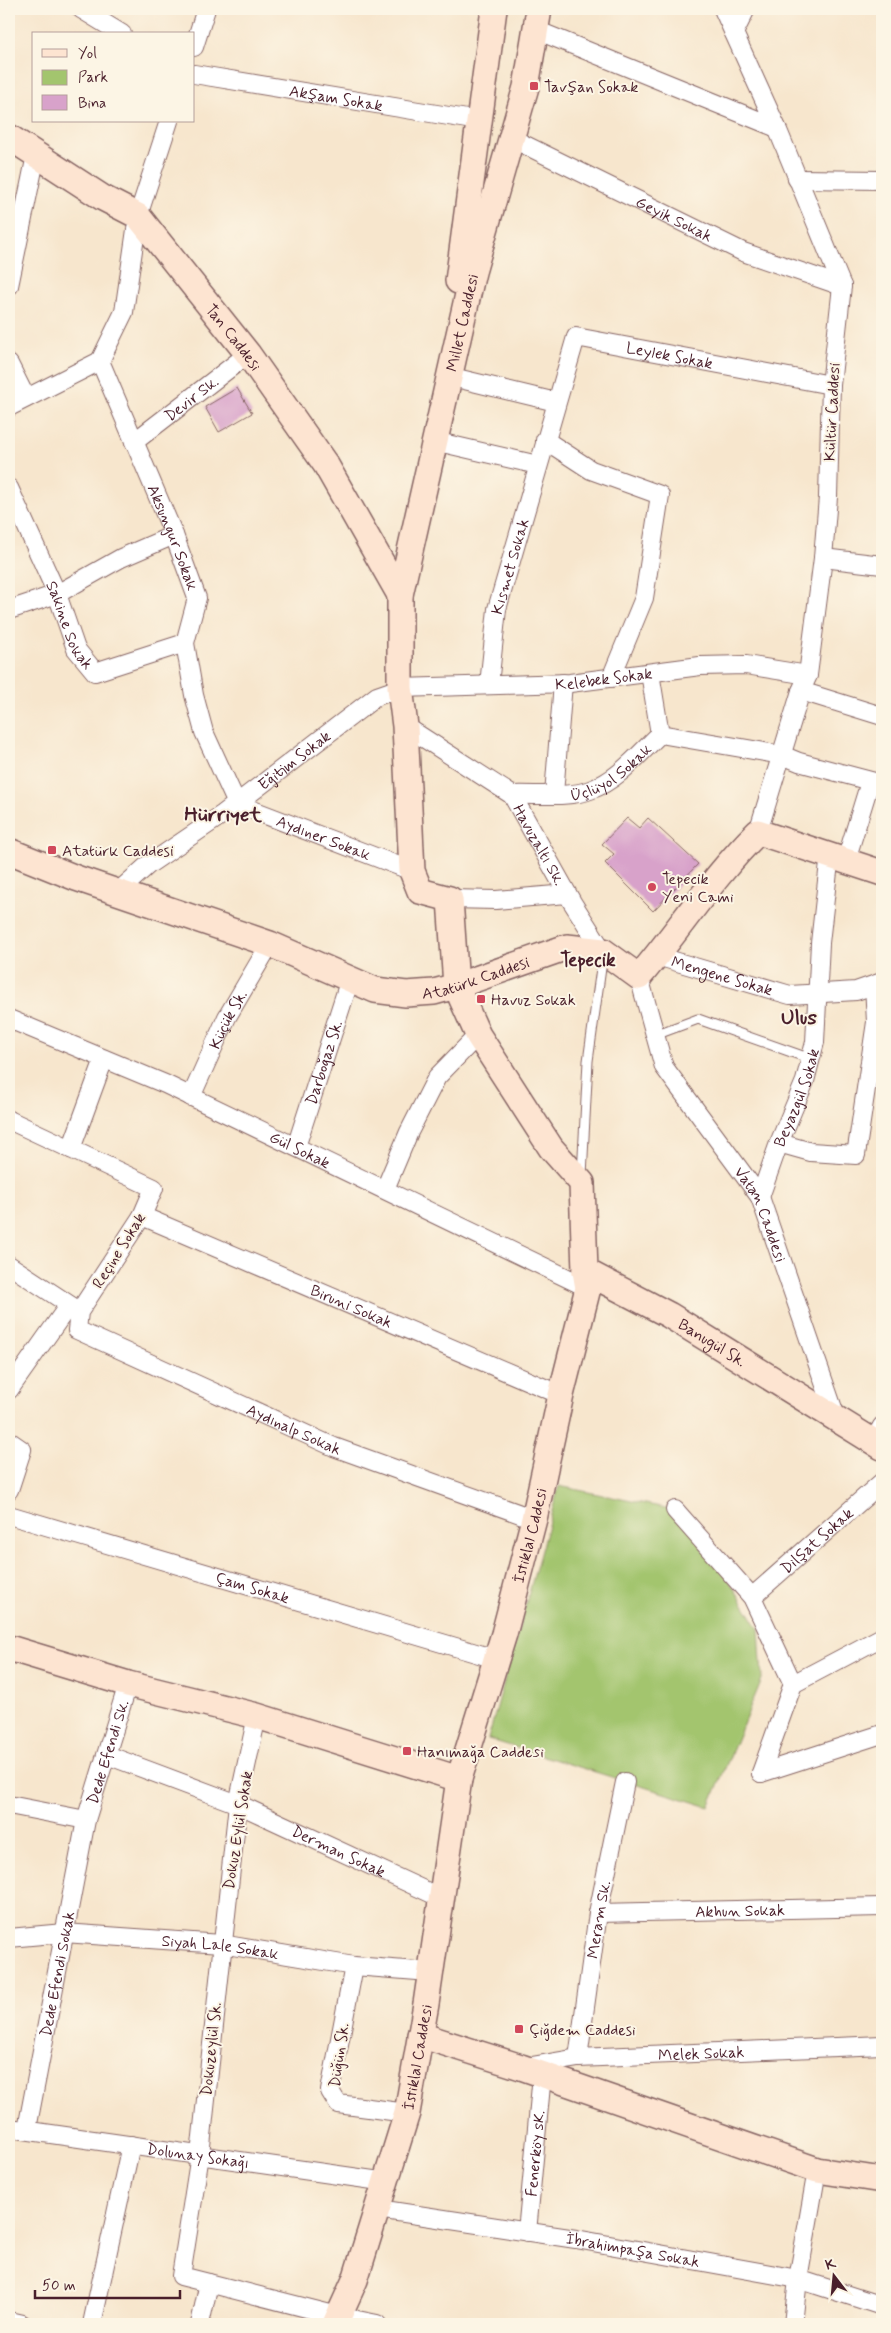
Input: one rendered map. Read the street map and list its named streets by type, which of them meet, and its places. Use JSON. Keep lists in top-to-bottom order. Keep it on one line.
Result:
{"streets":{"main road":["Millet Caddesi","Tan Caddesi","Atatürk Caddesi","Banugül Sk.","İstiklal Cddesi","İstiklal Caddesi"],"street":["Akşam Sokak","Geyik Sokak","Leylek Sokak","Devir Sk.","Kültür Caddesi","Aksungur Sokak","Kısmet Sokak","Sakine Sokak","Kelebek Sokak","Eğitim Sokak","Üçlüyol Sokak","Aydıner Sokak","Havuzaltı Sk.","Mengene Sokak","Küçük Sk.","Darboğaz Sk.","Beyazgül Sokak","Gül Sokak","Vatan Caddesi","Reçine Sokak","Biruni Sokak","Aydınalp Sokak","Dilşat Sokak","Çam Sokak","Dede Efendi Sk.","Dokuz Eylül Sokak","Derman Sokak","Akhun Sokak","Meram Sk.","Siyah Lale Sokak","Dede Efendi Sokak","Dokuzeylül Sk.","Melek Sokak","Düğün Sk.","Fenerköy sK.","Dolunay Sokağı","İbrahimpaşa Sokak"]},"crossings":[["Akşam Sokak","Millet Caddesi"],["Geyik Sokak","Millet Caddesi"],["Geyik Sokak","Kültür Caddesi"],["Tan Caddesi","Devir Sk."],["Leylek Sokak","Kültür Caddesi"],["Leylek Sokak","Kısmet Sokak"],["Devir Sk.","Aksungur Sokak"],["Kültür Caddesi","Kelebek Sokak"],["Kültür Caddesi","Üçlüyol Sokak"],["Aksungur Sokak","Sakine Sokak"],["Aksungur Sokak","Eğitim Sokak"],["Aksungur Sokak","Aydıner Sokak"],["Kısmet Sokak","Kelebek Sokak"],["Kelebek Sokak","Eğitim Sokak"],["Kelebek Sokak","Üçlüyol Sokak"],["Eğitim Sokak","Aydıner Sokak"],["Eğitim Sokak","Atatürk Caddesi"],["Üçlüyol Sokak","Havuzaltı Sk."],["Üçlüyol Sokak","Beyazgül Sokak"],["Havuzaltı Sk.","Atatürk Caddesi"],["Atatürk Caddesi","Küçük Sk."],["Atatürk Caddesi","Darboğaz Sk."],["Mengene Sokak","Beyazgül Sokak"],["Küçük Sk.","Gül Sokak"],["Darboğaz Sk.","Gül Sokak"],["Beyazgül Sokak","Vatan Caddesi"],["Gül Sokak","Banugül Sk."],["Gül Sokak","İstiklal Cddesi"],["Vatan Caddesi","Banugül Sk."],["Reçine Sokak","Biruni Sokak"],["Reçine Sokak","Aydınalp Sokak"],["Biruni Sokak","İstiklal Cddesi"],["Banugül Sk.","İstiklal Cddesi"],["Aydınalp Sokak","İstiklal Cddesi"],["İstiklal Cddesi","Çam Sokak"],["İstiklal Cddesi","İstiklal Caddesi"],["Dede Efendi Sk.","Derman Sokak"],["Dede Efendi Sk.","Dede Efendi Sokak"],["Dokuz Eylül Sokak","Derman Sokak"],["Dokuz Eylül Sokak","Siyah Lale Sokak"],["Dokuz Eylül Sokak","Dokuzeylül Sk."],["Derman Sokak","İstiklal Caddesi"],["Akhun Sokak","Meram Sk."],["Meram Sk.","Melek Sokak"],["Siyah Lale Sokak","Dede Efendi Sokak"],["Siyah Lale Sokak","Dokuzeylül Sk."],["Siyah Lale Sokak","Düğün Sk."],["Siyah Lale Sokak","İstiklal Caddesi"],["Dede Efendi Sokak","Dolunay Sokağı"],["Dokuzeylül Sk.","Dolunay Sokağı"],["Melek Sokak","Fenerköy sK."],["Düğün Sk.","İstiklal Caddesi"],["İstiklal Caddesi","Dolunay Sokağı"],["İstiklal Caddesi","İbrahimpaşa Sokak"],["Fenerköy sK.","İbrahimpaşa Sokak"]],"districts":["Hürriyet","Tepecik","Ulus"],"places":{"transit":["Tavşan Sokak","Atatürk Caddesi","Havuz Sokak","Hanımağa Caddesi","Çiğdem Caddesi"],"other":["Tepecik Yeni Cami"]},"legend":["Yol","Park","Bina"],"scale_bar":"50 m","north":"top"}
